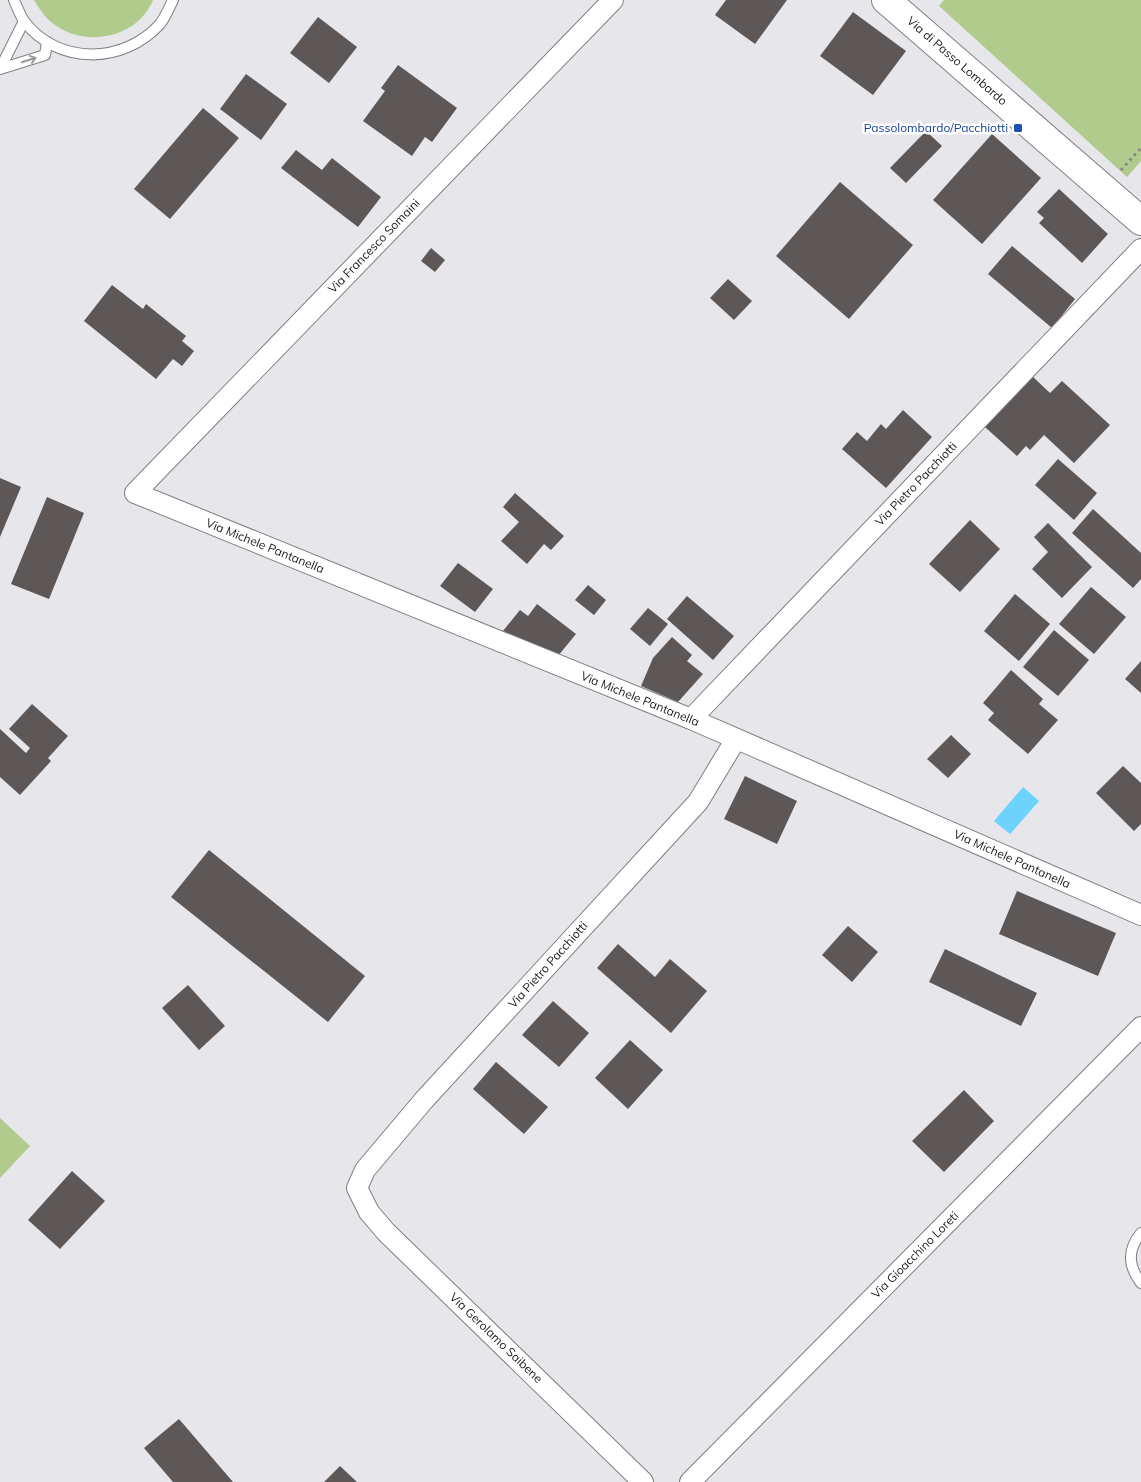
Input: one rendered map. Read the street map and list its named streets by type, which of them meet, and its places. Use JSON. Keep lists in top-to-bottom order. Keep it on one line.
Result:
{"streets":{"street":["Via di Passo Lombardo","Via Francesco Somaini","Via Pietro Pacchiotti","Via Michele Pantanella","Via Gioacchino Loreti","Via Gerolamo Saibene"]},"crossings":[["Via Francesco Somaini","Via Michele Pantanella"],["Via Pietro Pacchiotti","Via Michele Pantanella"],["Via Pietro Pacchiotti","Via Gerolamo Saibene"]],"places":{"transit":["Passolombardo/Pacchiotti"]}}
